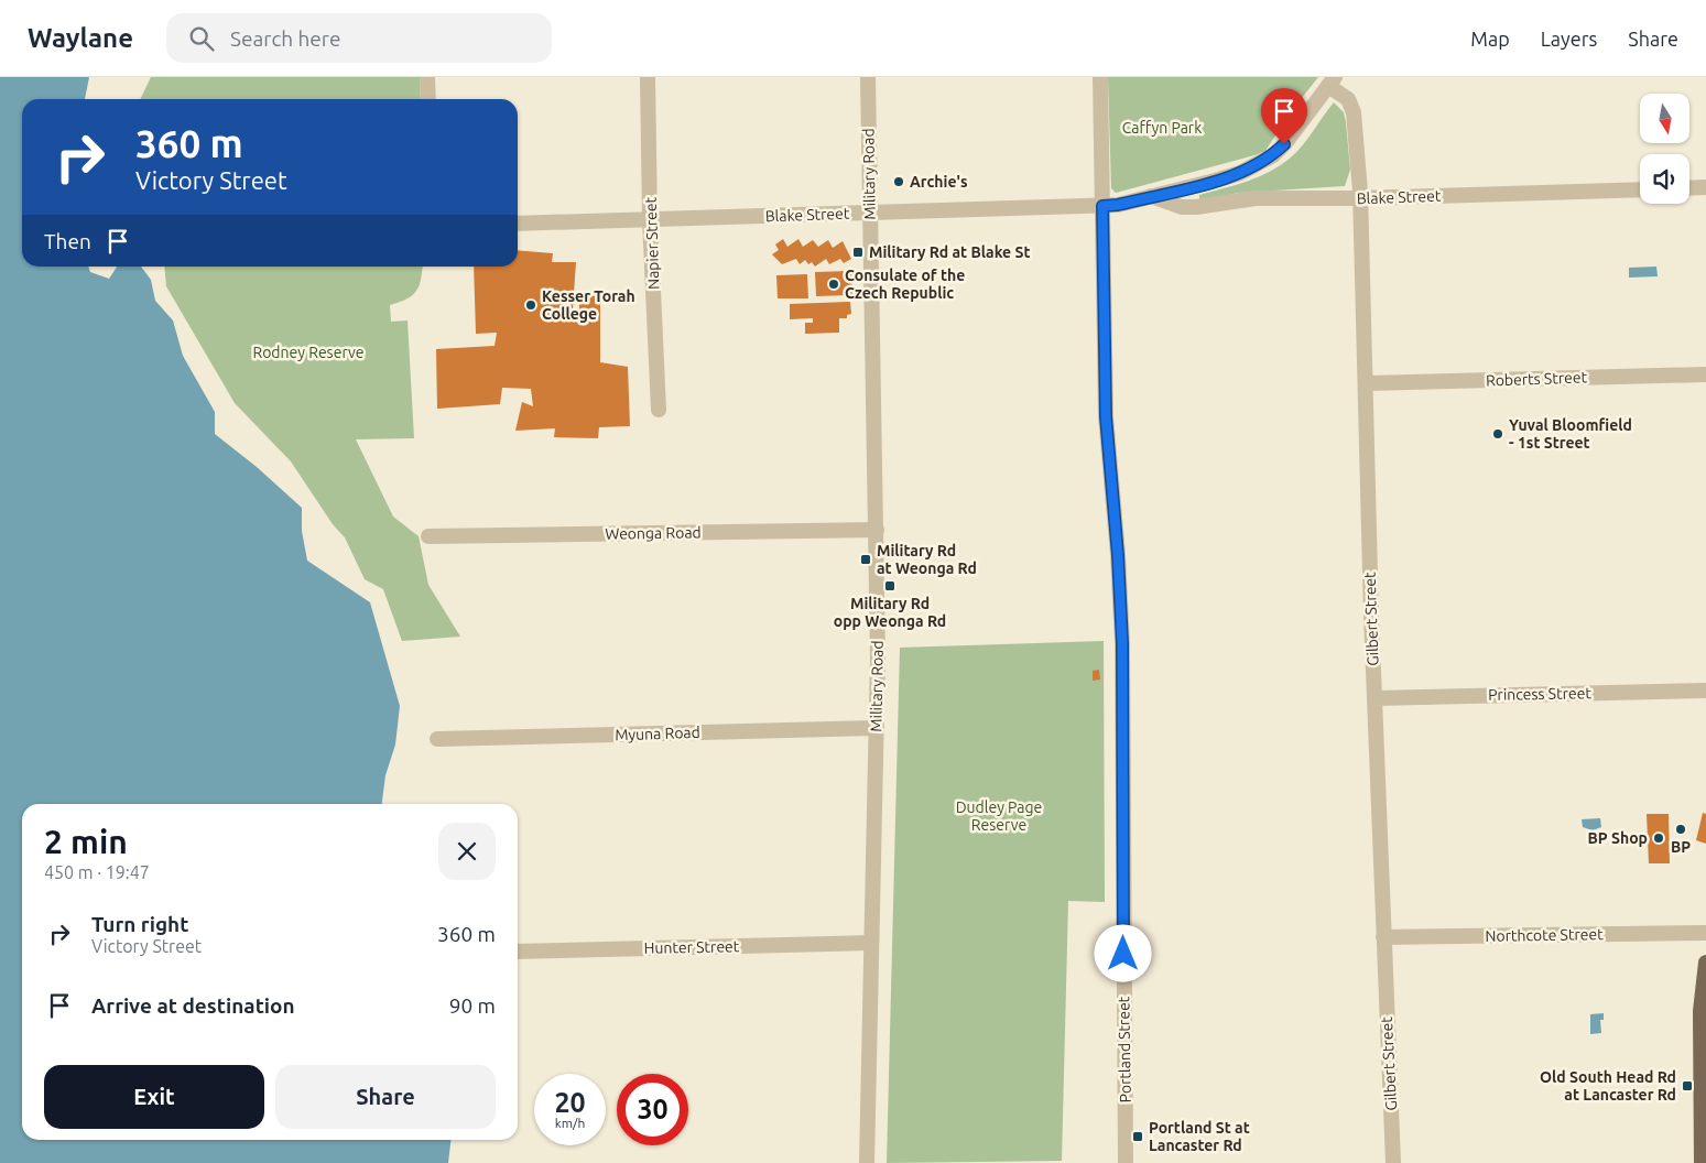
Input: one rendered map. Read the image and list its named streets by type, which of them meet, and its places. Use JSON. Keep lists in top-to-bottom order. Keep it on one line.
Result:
{"streets":{"street":["Military Road","Blake Street","Napier Street","Roberts Street","Weonga Road","Gilbert Street","Princess Street","Myuna Road","Northcote Street","Hunter Street","Portland Street"]},"crossings":[["Military Road","Blake Street"],["Military Road","Weonga Road"],["Military Road","Myuna Road"],["Military Road","Hunter Street"],["Blake Street","Napier Street"],["Blake Street","Gilbert Street"],["Blake Street","Portland Street"],["Roberts Street","Gilbert Street"],["Gilbert Street","Princess Street"],["Gilbert Street","Northcote Street"]],"parks":["Caffyn Park","Rodney Reserve","Dudley Page Reserve"],"places":{"other":["Archie's","Consulate of the Czech Republic","Kesser Torah College","Yuval Bloomfield - 1st Street","BP","BP Shop"],"transit":["Military Rd at Blake St","Military Rd at Weonga Rd","Military Rd opp Weonga Rd","Old South Head Rd at Lancaster Rd","Portland St at Lancaster Rd"]},"north":"bottom","page":{"header":"Waylane","search":"Search here","nav":["Map","Layers","Share"],"turn":["360 m","Victory Street"],"then":"Then","heading":["2 min","450 m · 19:47"],"list":[{"name":"Turn right","note":"Victory Street","value":"360 m"},{"name":"Arrive at destination","value":"90 m"}],"buttons":["Exit","Share"],"speed":"20 km/h","limit":"30"}}
